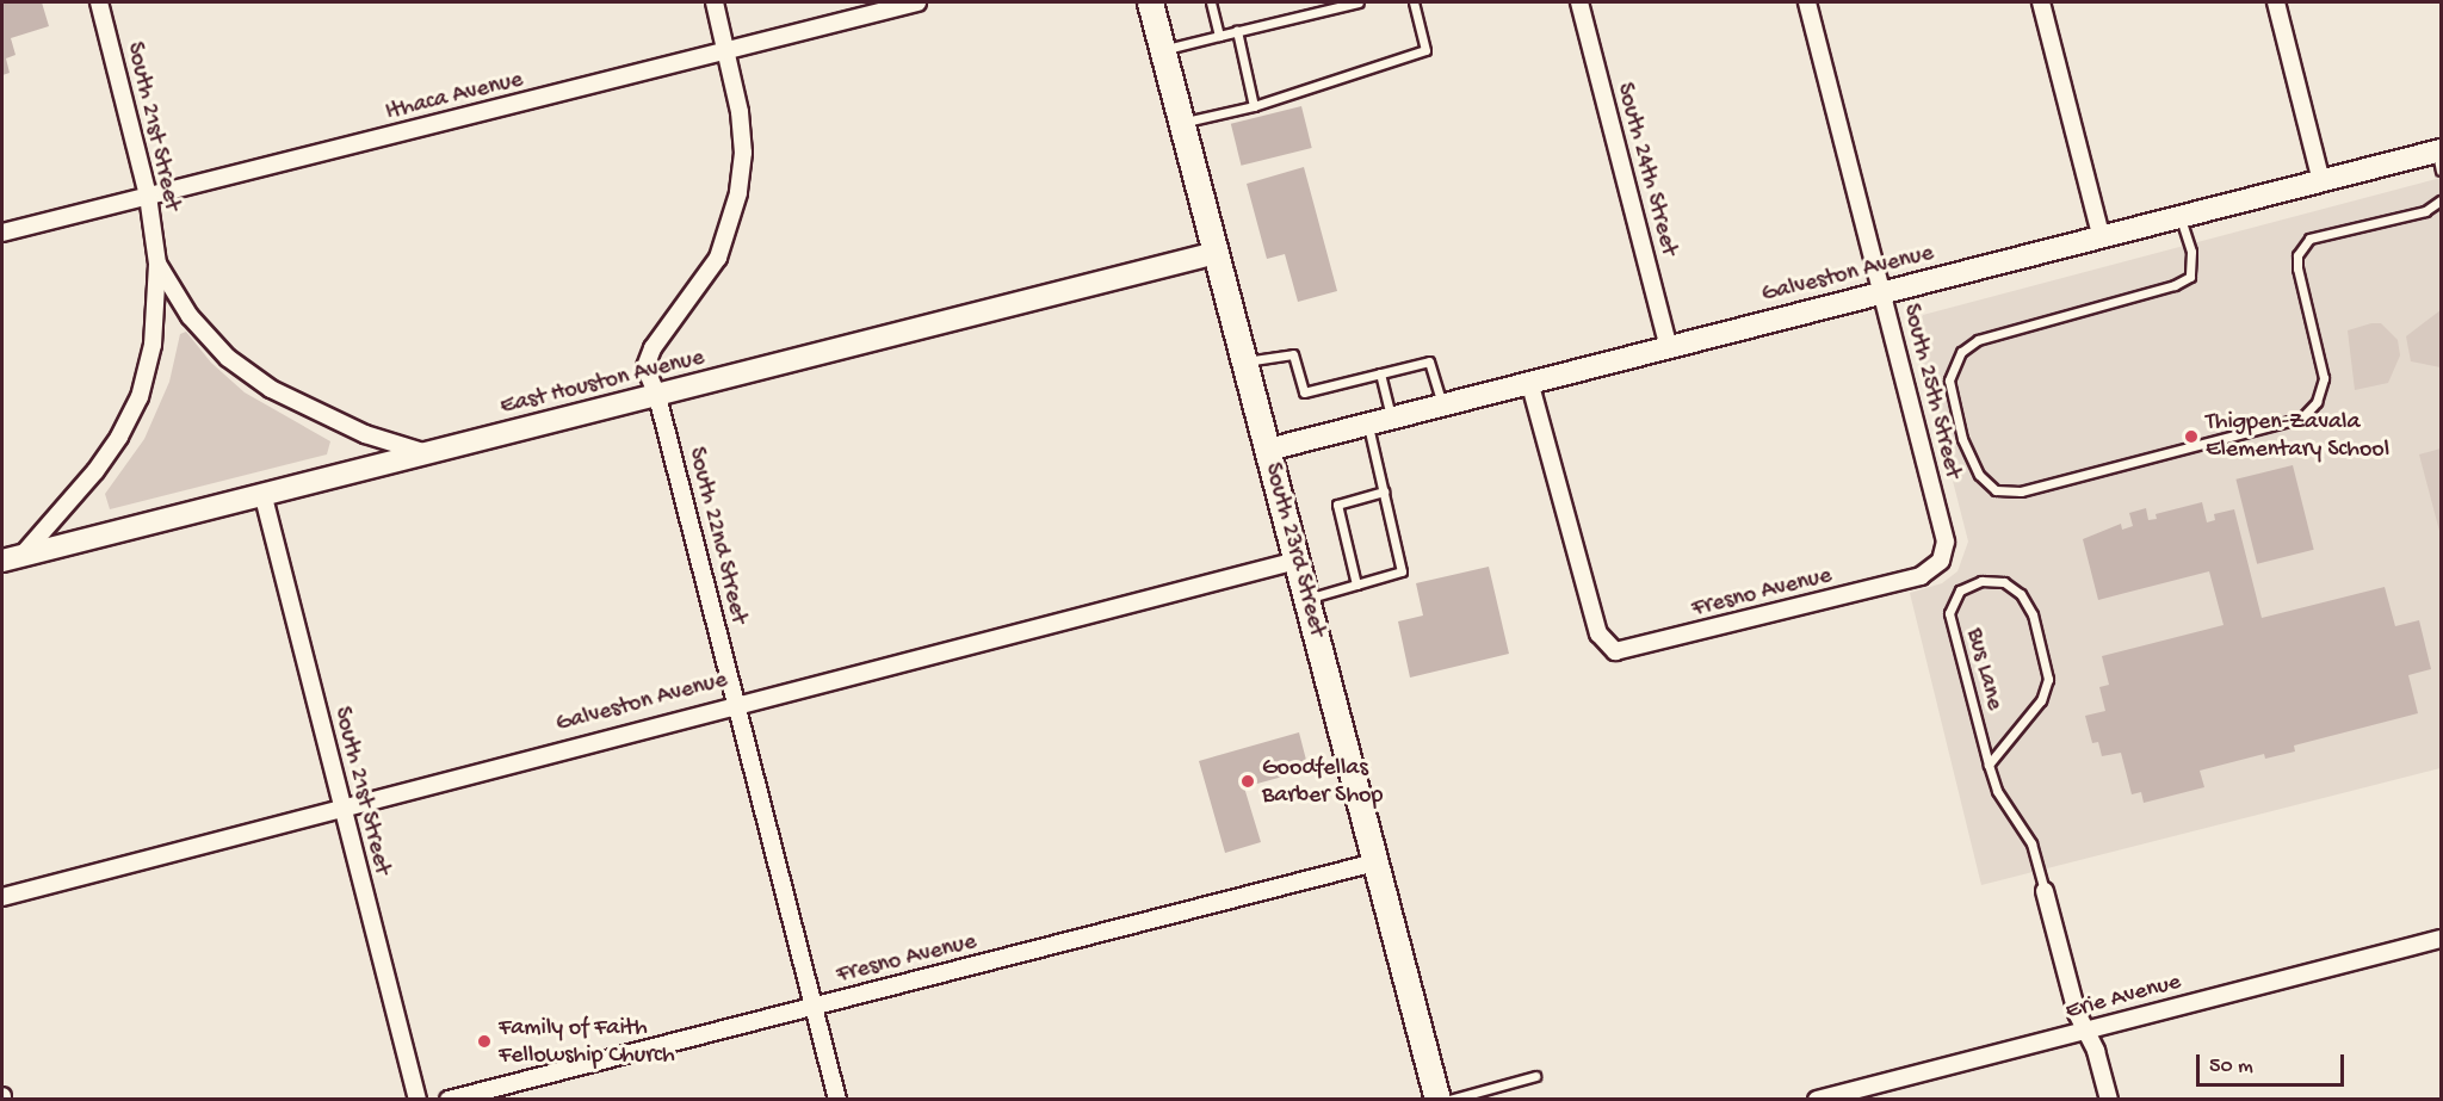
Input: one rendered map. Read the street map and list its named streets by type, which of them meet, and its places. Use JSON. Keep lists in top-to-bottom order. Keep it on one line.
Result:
{"streets":{"main road":["South 23rd Street"],"street":["Ithaca Avenue","South 21st Street","South 24th Street","Galveston Avenue","East Houston Avenue","South 25th Street","South 22nd Street","Fresno Avenue","Erie Avenue"],"lane":["Bus Lane"]},"crossings":[["Ithaca Avenue","South 21st Street"],["Ithaca Avenue","South 22nd Street"],["South 21st Street","Galveston Avenue"],["South 21st Street","East Houston Avenue"],["South 24th Street","Galveston Avenue"],["Galveston Avenue","South 25th Street"],["Galveston Avenue","South 22nd Street"],["Galveston Avenue","South 23rd Street"],["Galveston Avenue","Fresno Avenue"],["East Houston Avenue","South 22nd Street"],["East Houston Avenue","South 23rd Street"],["South 25th Street","Fresno Avenue"],["South 22nd Street","Fresno Avenue"],["South 23rd Street","Fresno Avenue"]],"places":["Thigpen-Zavala Elementary School","Goodfellas Barber Shop","Family of Faith Fellowship Church"],"scale_bar":"50 m"}
